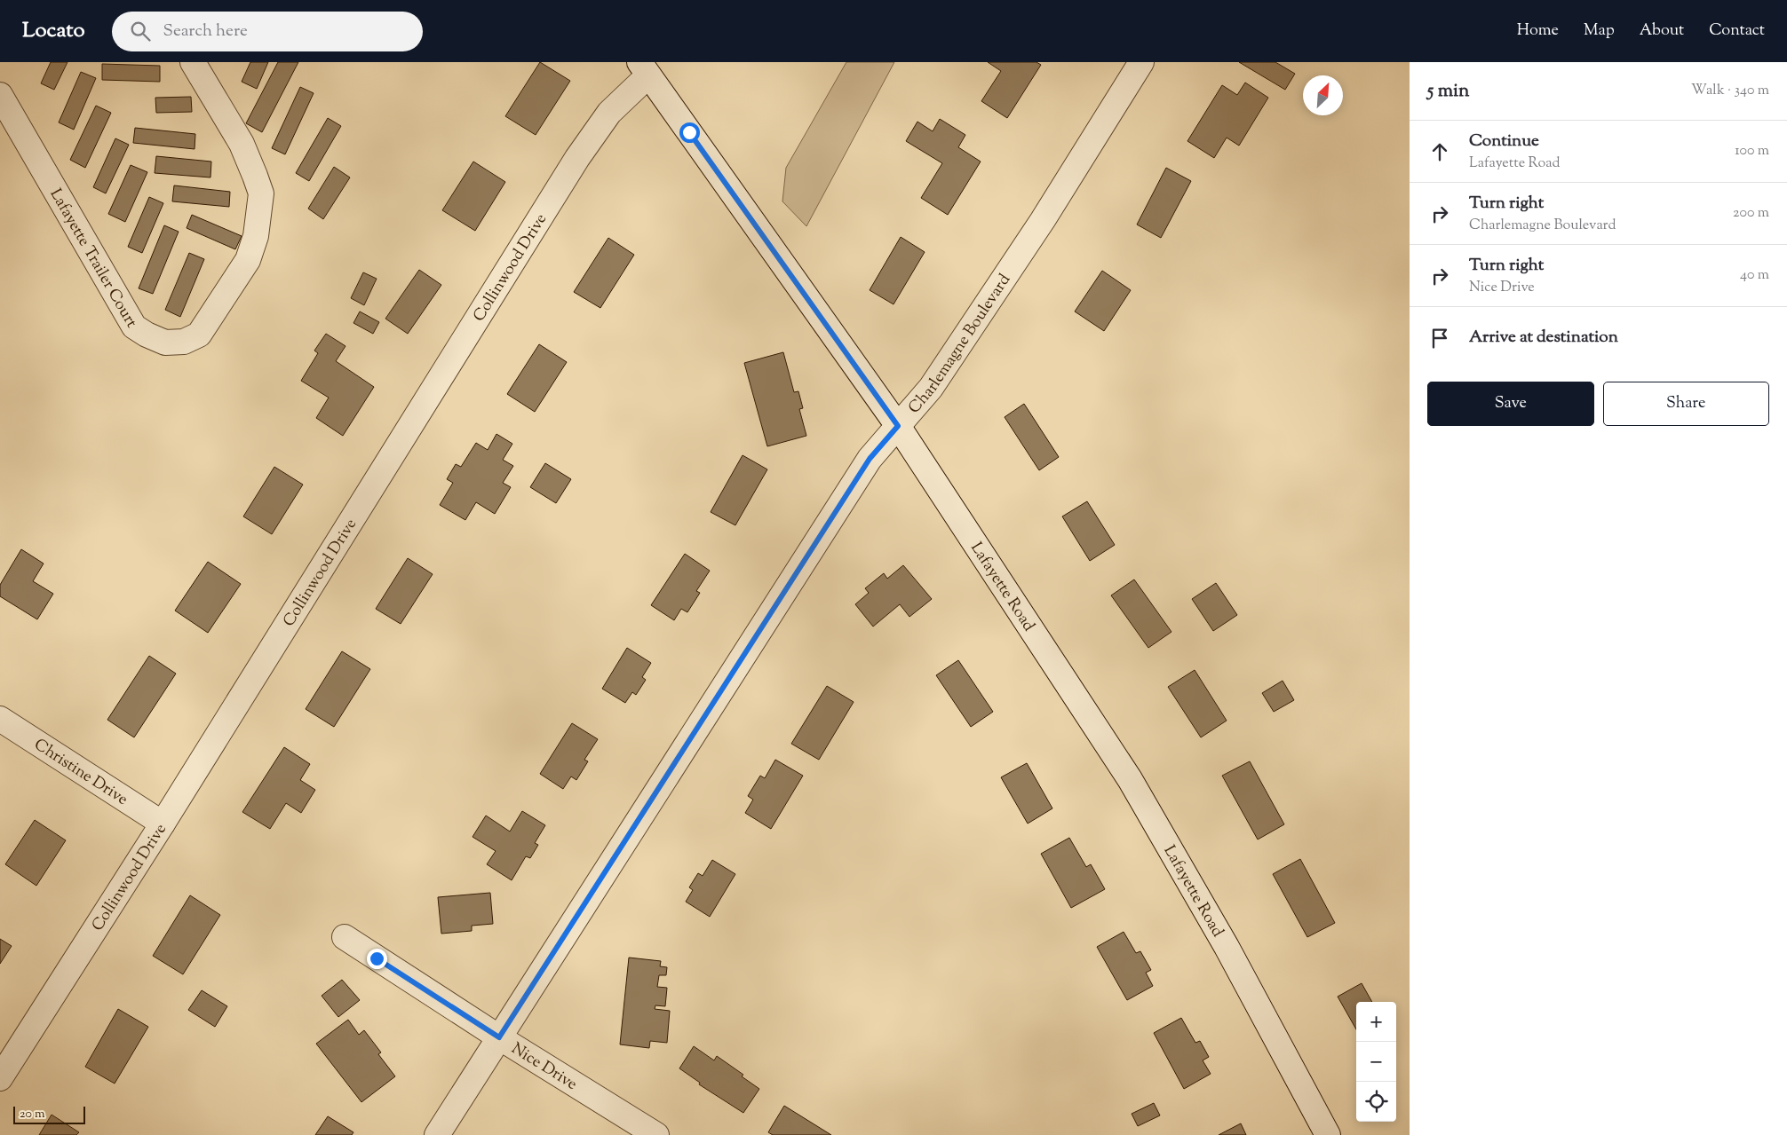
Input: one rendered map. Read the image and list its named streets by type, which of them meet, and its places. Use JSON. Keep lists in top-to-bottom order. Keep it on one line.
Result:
{"streets":{"street":["Lafayette Trailer Court","Collinwood Drive","Charlemagne Boulevard","Lafayette Road","Christine Drive","Nice Drive"]},"crossings":[["Collinwood Drive","Lafayette Road"],["Collinwood Drive","Christine Drive"],["Charlemagne Boulevard","Lafayette Road"],["Charlemagne Boulevard","Nice Drive"]],"scale_bar":"20 m","north":"top right","page":{"header":"Locato","search":"Search here","nav":["Home","Map","About","Contact"],"heading":["5 min","Walk · 340 m"],"list":[["Continue","Lafayette Road","100 m"],["Turn right","Charlemagne Boulevard","200 m"],["Turn right","Nice Drive","40 m"],"Arrive at destination"],"buttons":["Save","Share"],"map_buttons":["+","−"],"scale":"20 m"}}
